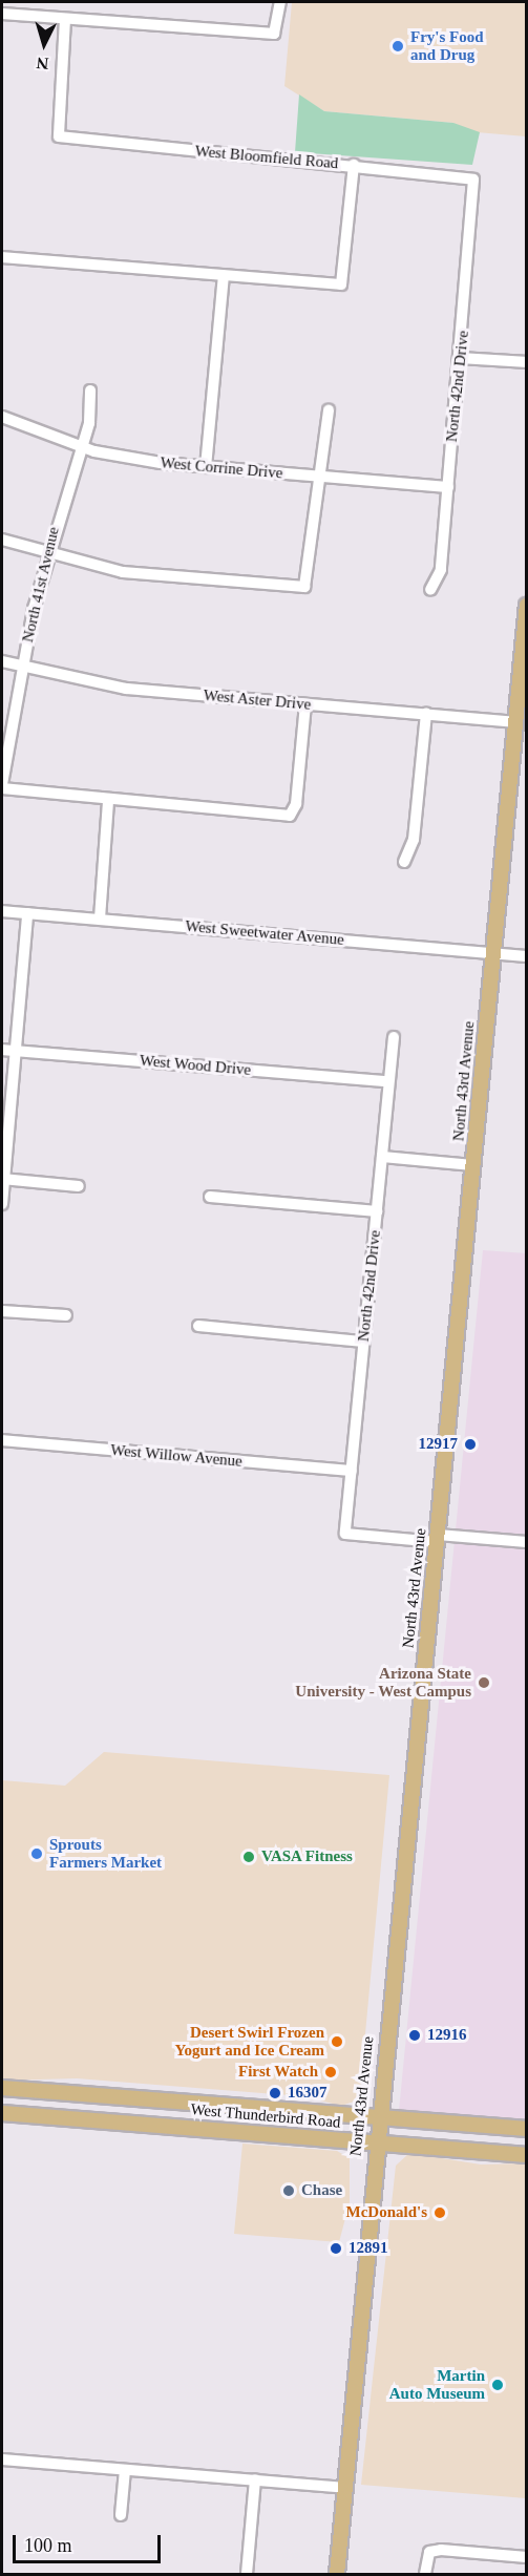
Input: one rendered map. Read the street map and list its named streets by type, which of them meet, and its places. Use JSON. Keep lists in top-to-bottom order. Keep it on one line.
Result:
{"streets":{"main road":["North 43rd Avenue","West Thunderbird Road"],"street":["West Bloomfield Road","North 42nd Drive","West Corrine Drive","North 41st Avenue","West Aster Drive","West Sweetwater Avenue","West Wood Drive","West Willow Avenue"]},"crossings":[["West Bloomfield Road","North 42nd Drive"],["North 42nd Drive","West Corrine Drive"],["North 42nd Drive","West Wood Drive"],["North 42nd Drive","North 43rd Avenue"],["North 42nd Drive","West Willow Avenue"],["West Corrine Drive","North 41st Avenue"],["North 41st Avenue","West Aster Drive"],["West Aster Drive","North 43rd Avenue"],["West Sweetwater Avenue","North 43rd Avenue"],["North 43rd Avenue","West Thunderbird Road"]],"places":["Fry's Food and Drug","12917","Arizona State University - West Campus","Sprouts Farmers Market","VASA Fitness","12916","Desert Swirl Frozen Yogurt and Ice Cream","First Watch","16307","Chase","McDonald's","12891","Martin Auto Museum"],"scale_bar":"100 m","north":"bottom"}
